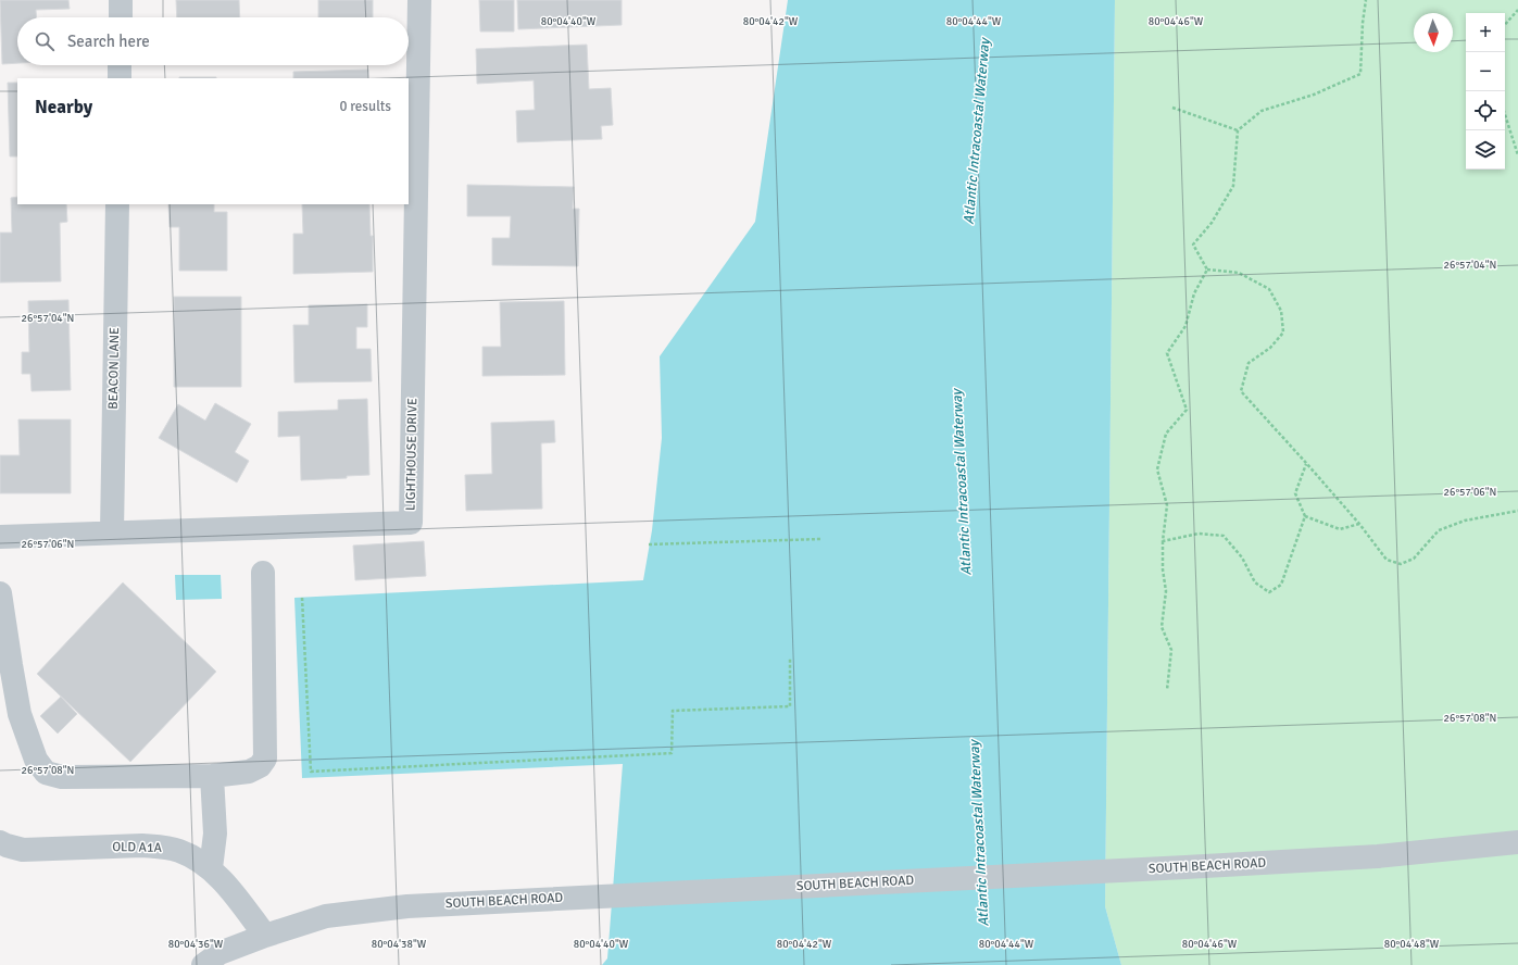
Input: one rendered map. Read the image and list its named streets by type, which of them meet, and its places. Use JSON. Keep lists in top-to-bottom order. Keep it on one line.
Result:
{"streets":{"street":["BEACON LANE","LIGHTHOUSE DRIVE","OLD A1A","SOUTH BEACH ROAD"]},"crossings":[["BEACON LANE","LIGHTHOUSE DRIVE"],["OLD A1A","SOUTH BEACH ROAD"]],"water":["Atlantic Intracoastal Waterway"],"north":"bottom","page":{"map_buttons":["+","−"],"search":"Search here","heading":["Nearby","0 results"]},"coordinates":["80°04'40\"W","80°04'42\"W","80°04'44\"W","80°04'46\"W","26°57'04\"N","26°57'06\"N","26°57'08\"N","80°04'36\"W","80°04'38\"W","80°04'48\"W"]}
